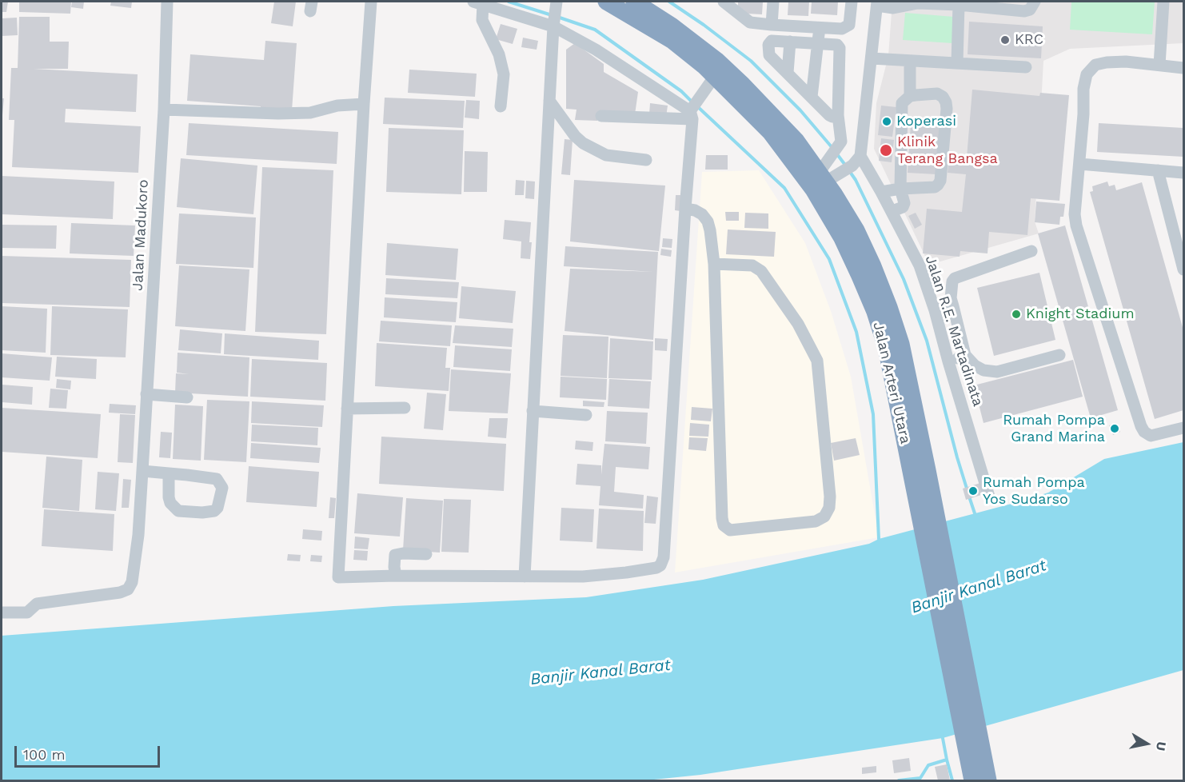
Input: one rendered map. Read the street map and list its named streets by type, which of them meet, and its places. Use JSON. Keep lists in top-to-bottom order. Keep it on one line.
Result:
{"streets":{"highway":["Jalan Arteri Utara"],"street":["Jalan Madukoro","Jalan R.E. Martadinata"]},"water":["Banjir Kanal Barat"],"places":["KRC","Koperasi","Klinik Terang Bangsa","Knight Stadium","Rumah Pompa Grand Marina","Rumah Pompa Yos Sudarso"],"scale_bar":"100 m","north":"right"}
